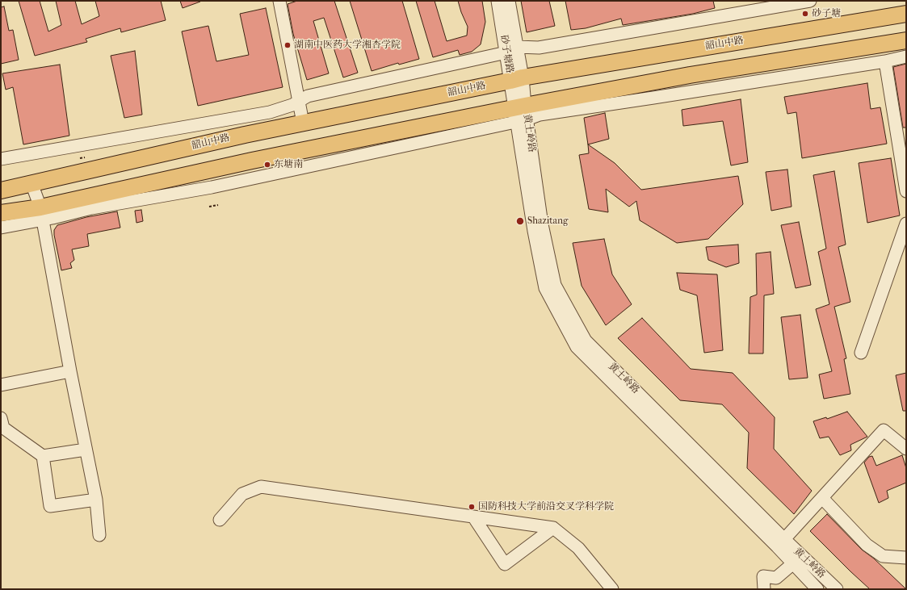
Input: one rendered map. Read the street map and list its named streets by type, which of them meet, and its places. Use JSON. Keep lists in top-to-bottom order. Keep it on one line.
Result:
{"streets":{"main road":["韶山中路"],"street":["砂子塘路","黄土岭路"]},"crossings":[["韶山中路","砂子塘路"],["砂子塘路","黄土岭路"]],"places":["砂子塘","湖南中医药大学湘杏学院","东塘南","Shazitang","国防科技大学前沿交叉学科学院"]}
